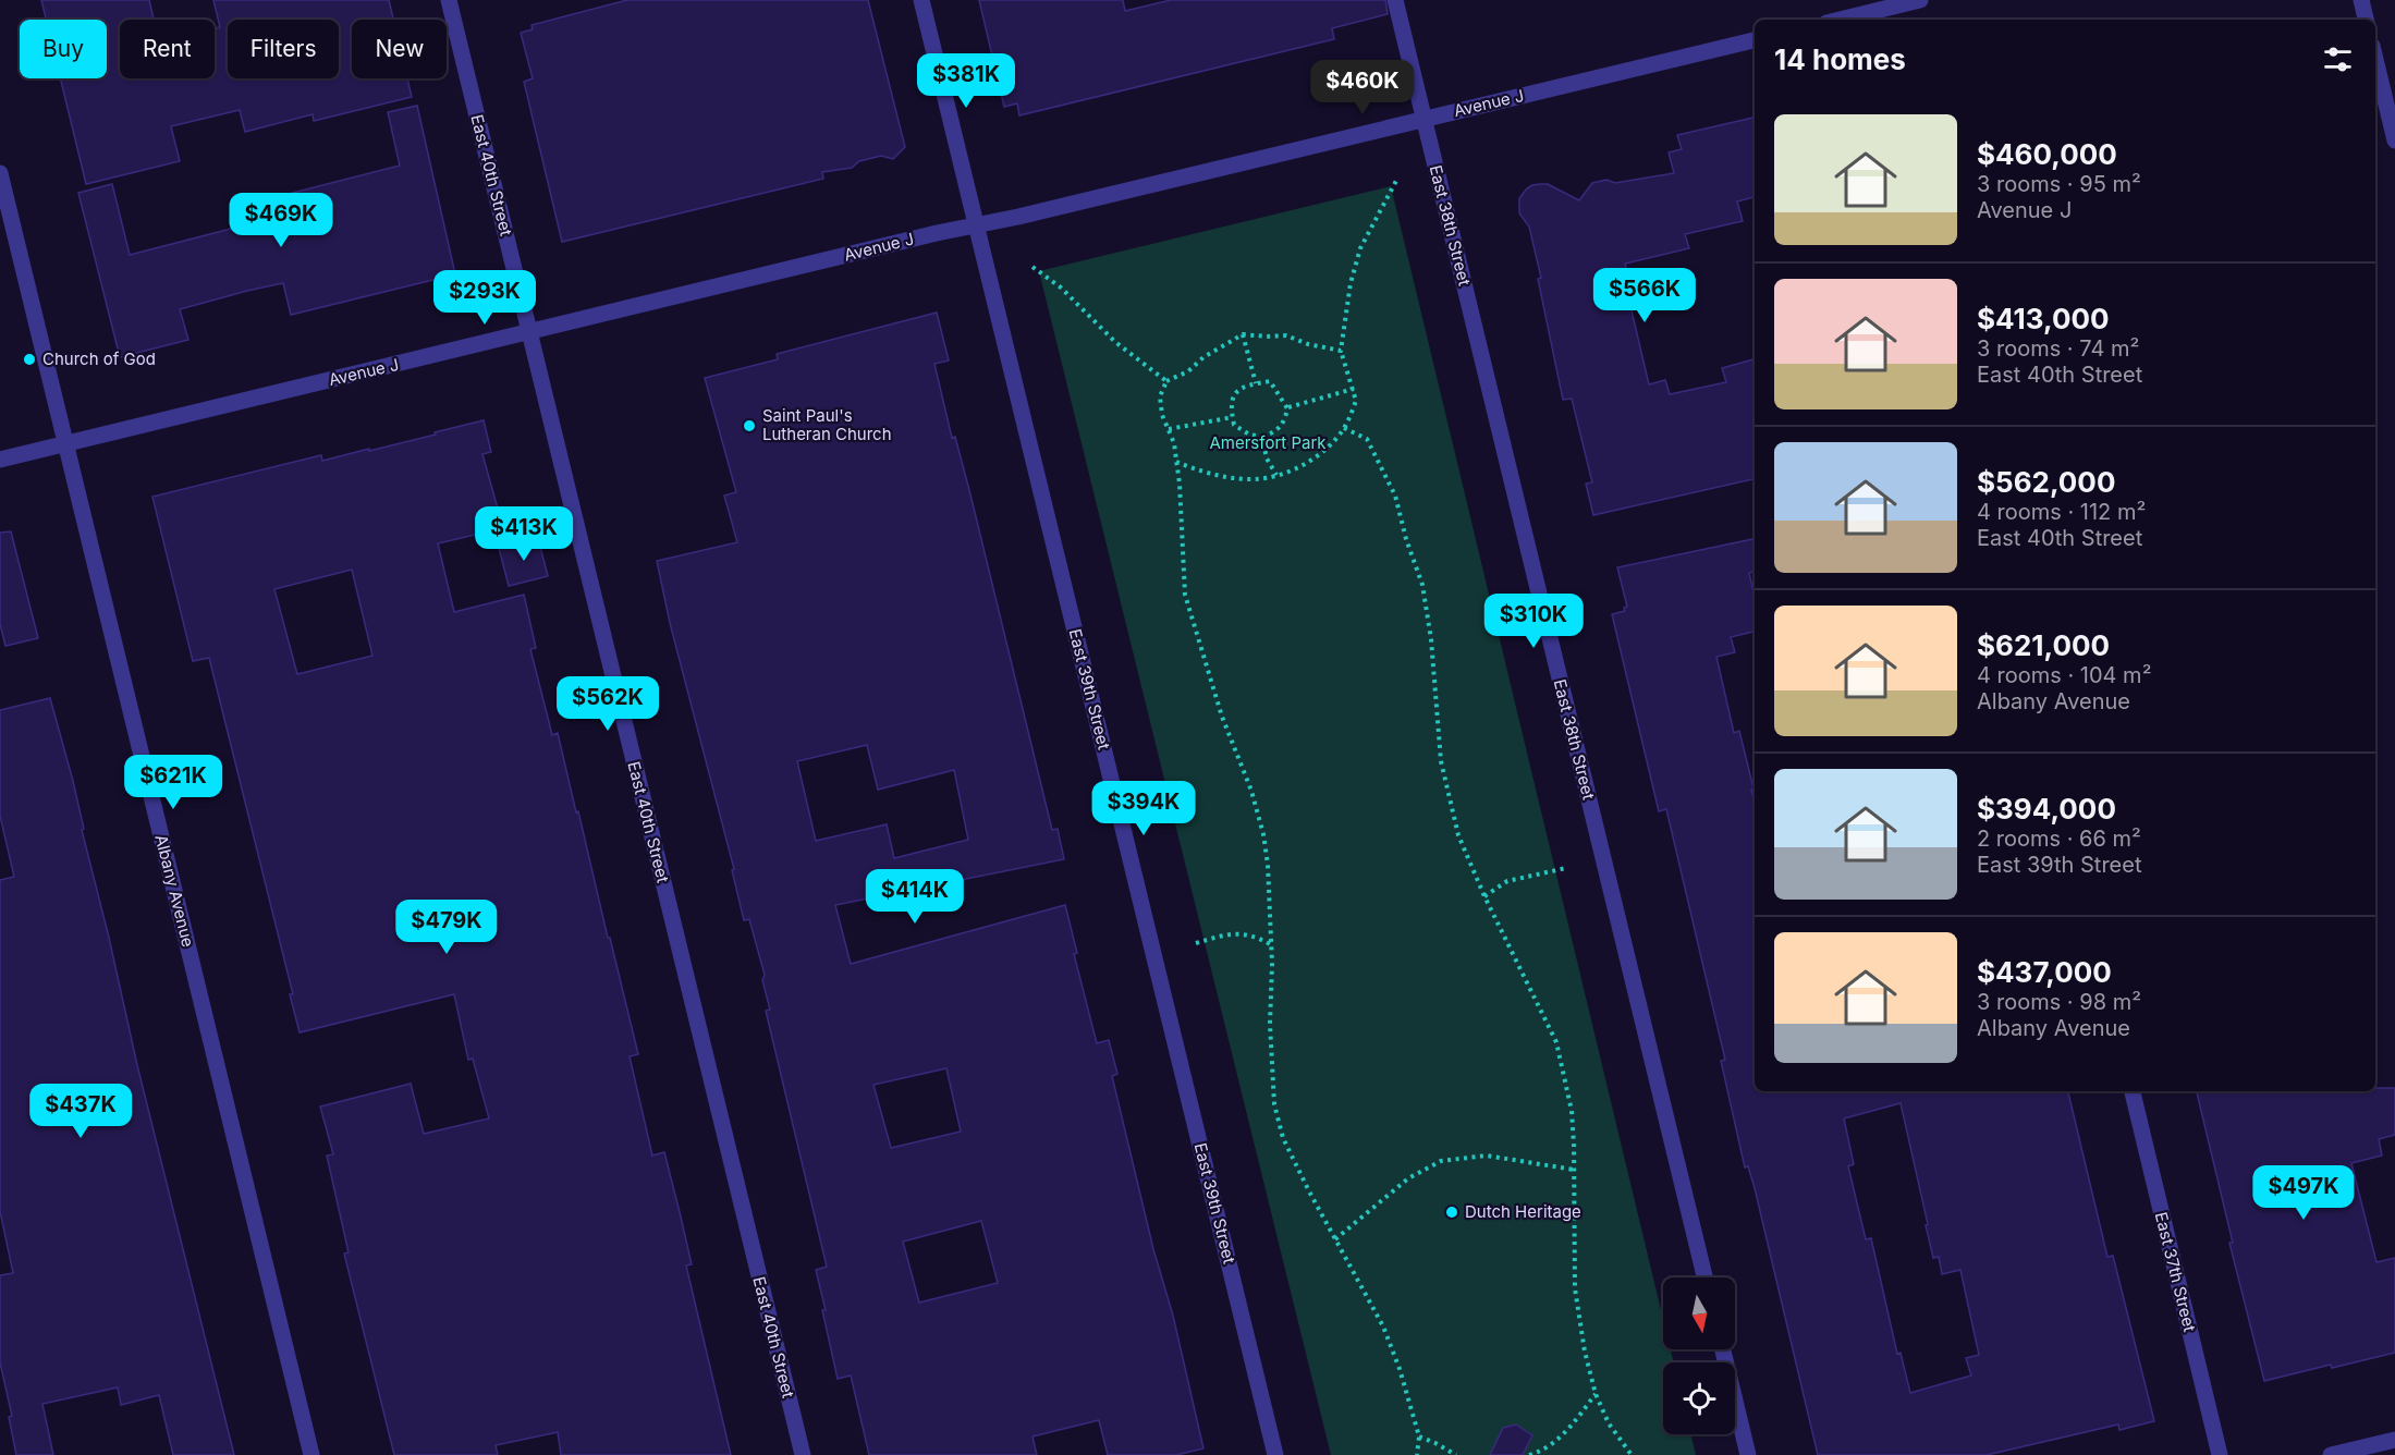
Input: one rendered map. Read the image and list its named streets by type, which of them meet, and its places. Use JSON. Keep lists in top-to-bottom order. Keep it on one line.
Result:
{"streets":{"street":["Avenue J","East 40th Street","East 38th Street","East 39th Street","Albany Avenue","East 37th Street"]},"crossings":[["Avenue J","East 40th Street"],["Avenue J","East 38th Street"],["Avenue J","East 39th Street"],["Avenue J","Albany Avenue"]],"parks":["Amersfort Park"],"places":["Church of God","Saint Paul's Lutheran Church","Dutch Heritage"],"north":"bottom","page":{"chip":["Buy","Rent","Filters","New"],"heading":"14 homes","price":["$381K","$460K","$469K","$566K","$293K","$413K","$310K","$562K","$621K","$394K","$414K","$479K","$437K","$497K"],"list":[{"name":"$460,000","note":"3 rooms · 95 m² · Avenue J"},{"name":"$413,000","note":"3 rooms · 74 m² · East 40th Street"},{"name":"$562,000","note":"4 rooms · 112 m² · East 40th Street"},{"name":"$621,000","note":"4 rooms · 104 m² · Albany Avenue"},{"name":"$394,000","note":"2 rooms · 66 m² · East 39th Street"},{"name":"$437,000","note":"3 rooms · 98 m² · Albany Avenue"}]}}
